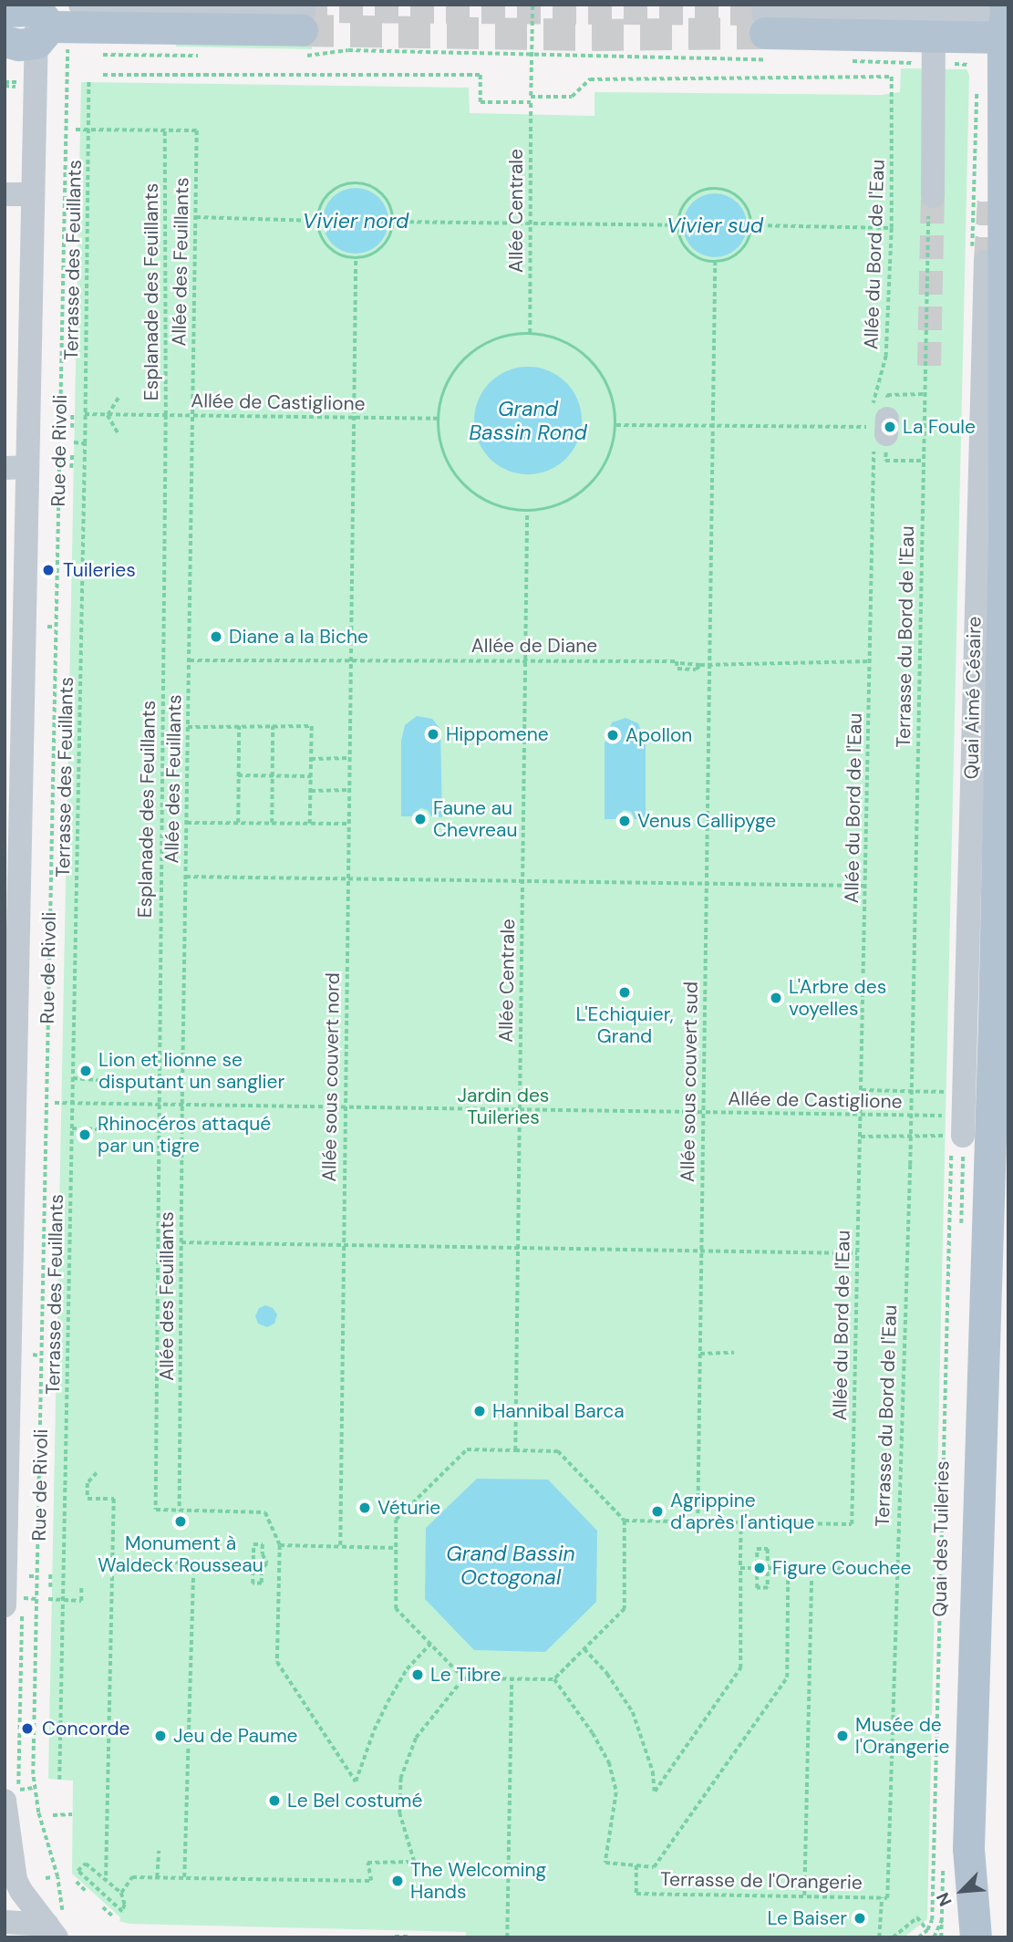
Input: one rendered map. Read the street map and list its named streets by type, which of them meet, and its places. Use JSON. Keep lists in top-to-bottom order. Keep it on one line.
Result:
{"streets":{"main road":["Quai Aimé Césaire","Quai des Tuileries"],"street":["Rue de Rivoli"],"path":["Allée Centrale","Allée du Bord de l'Eau","Terrasse des Feuillants","Allée des Feuillants","Esplanade des Feuillants","Allée de Castiglione","Terrasse du Bord de l'Eau","Allée de Diane","Allée sous couvert nord","Allée sous couvert sud","Terrasse de l'Orangerie"]},"crossings":[["Allée Centrale","Allée du Bord de l'Eau"],["Allée Centrale","Allée de Castiglione"],["Allée Centrale","Allée de Diane"],["Allée du Bord de l'Eau","Allée de Castiglione"],["Allée du Bord de l'Eau","Allée de Diane"],["Terrasse des Feuillants","Allée des Feuillants"],["Terrasse des Feuillants","Allée de Castiglione"],["Allée des Feuillants","Esplanade des Feuillants"],["Allée des Feuillants","Allée de Castiglione"],["Allée des Feuillants","Allée de Diane"],["Esplanade des Feuillants","Allée de Castiglione"],["Allée de Castiglione","Terrasse du Bord de l'Eau"],["Allée de Castiglione","Allée sous couvert nord"],["Allée de Castiglione","Allée sous couvert sud"],["Terrasse du Bord de l'Eau","Terrasse de l'Orangerie"],["Allée de Diane","Allée sous couvert nord"],["Allée de Diane","Allée sous couvert sud"],["Quai Aimé Césaire","Quai des Tuileries"]],"water":["Vivier nord","Vivier sud","Grand Bassin Rond","Grand Bassin Octogonal"],"parks":["Jardin des Tuileries"],"places":["La Foule","Tuileries","Diane a la Biche","Hippomene","Apollon","Faune au Chevreau","Venus Callipyge","L'Echiquier, Grand","L'Arbre des voyelles","Lion et lionne se disputant un sanglier","Rhinocéros attaqué par un tigre","Hannibal Barca","Véturie","Agrippine d'après l'antique","Monument à Waldeck Rousseau","Figure Couchee","Le Tibre","Concorde","Jeu de Paume","Musée de l'Orangerie","Le Bel costumé","The Welcoming Hands","Le Baiser"],"north":"bottom left"}
